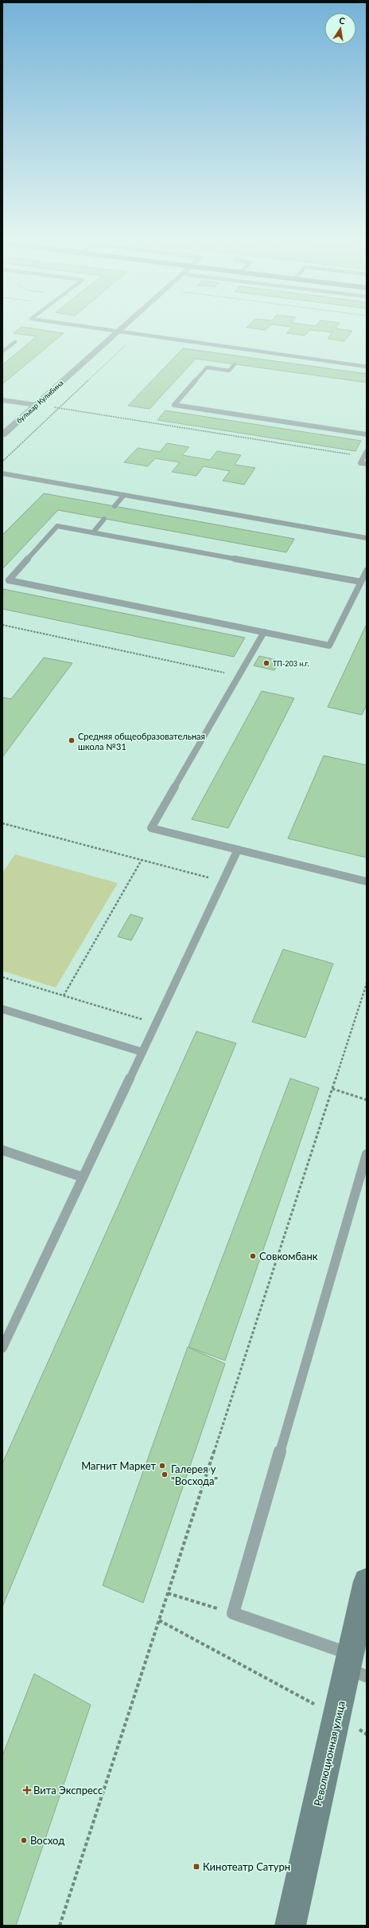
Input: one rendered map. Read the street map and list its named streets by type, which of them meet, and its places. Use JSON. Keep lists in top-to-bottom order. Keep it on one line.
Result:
{"streets":{"main road":["Революционная улица"],"street":["бульвар Кулибина"]},"places":{"other":["ТП-203 н.г.","Средняя общеобразовательная школа №31","Совкомбанк","Магнит Маркет","Галерея у \"Восхода\"","Восход"],"health":["Вита Экспресс"],"transit":["Кинотеатр Сатурн"]},"north":"top"}
